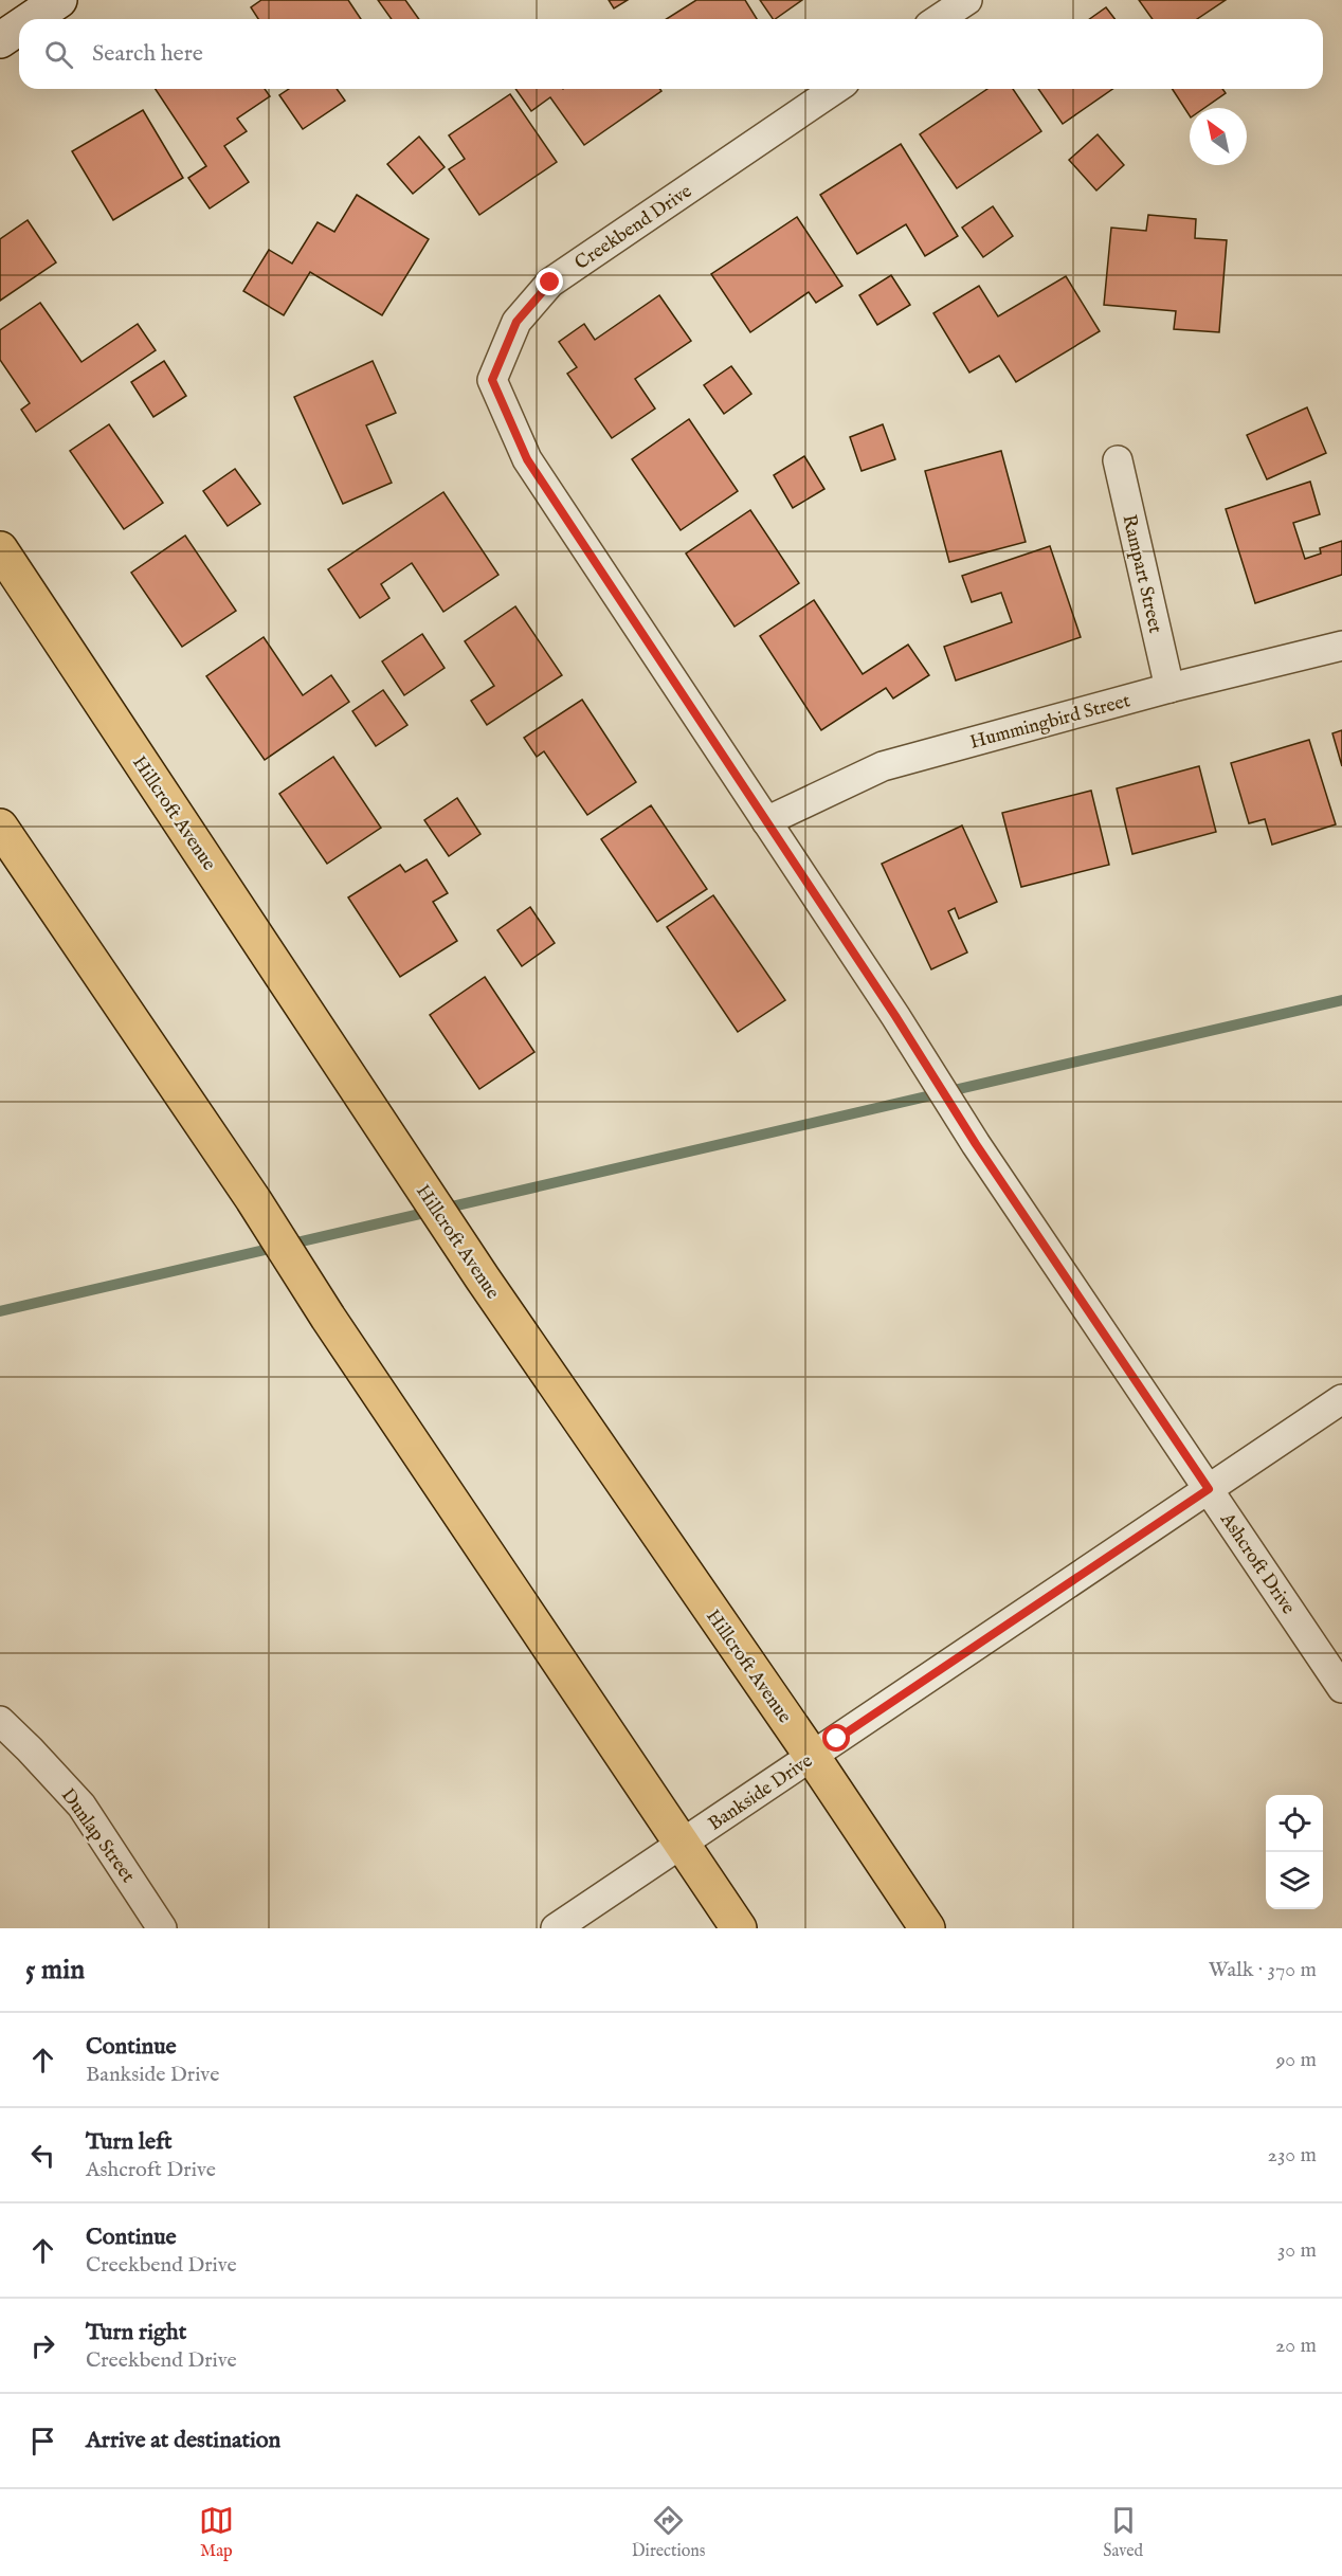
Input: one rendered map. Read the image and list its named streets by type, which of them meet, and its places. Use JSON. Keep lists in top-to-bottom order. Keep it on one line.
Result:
{"streets":{"main road":["Hillcroft Avenue"],"street":["Creekbend Drive","Rampart Street","Hummingbird Street","Ashcroft Drive","Bankside Drive","Dunlap Street"]},"crossings":[["Creekbend Drive","Ashcroft Drive"],["Rampart Street","Hummingbird Street"],["Hummingbird Street","Ashcroft Drive"],["Hillcroft Avenue","Bankside Drive"],["Ashcroft Drive","Bankside Drive"]],"north":"top left","page":{"search":"Search here","heading":["5 min","Walk · 370 m"],"list":[["Continue","Bankside Drive","90 m"],["Turn left","Ashcroft Drive","230 m"],["Continue","Creekbend Drive","30 m"],["Turn right","Creekbend Drive","20 m"],"Arrive at destination"],"nav":["Map","Directions","Saved"]}}
